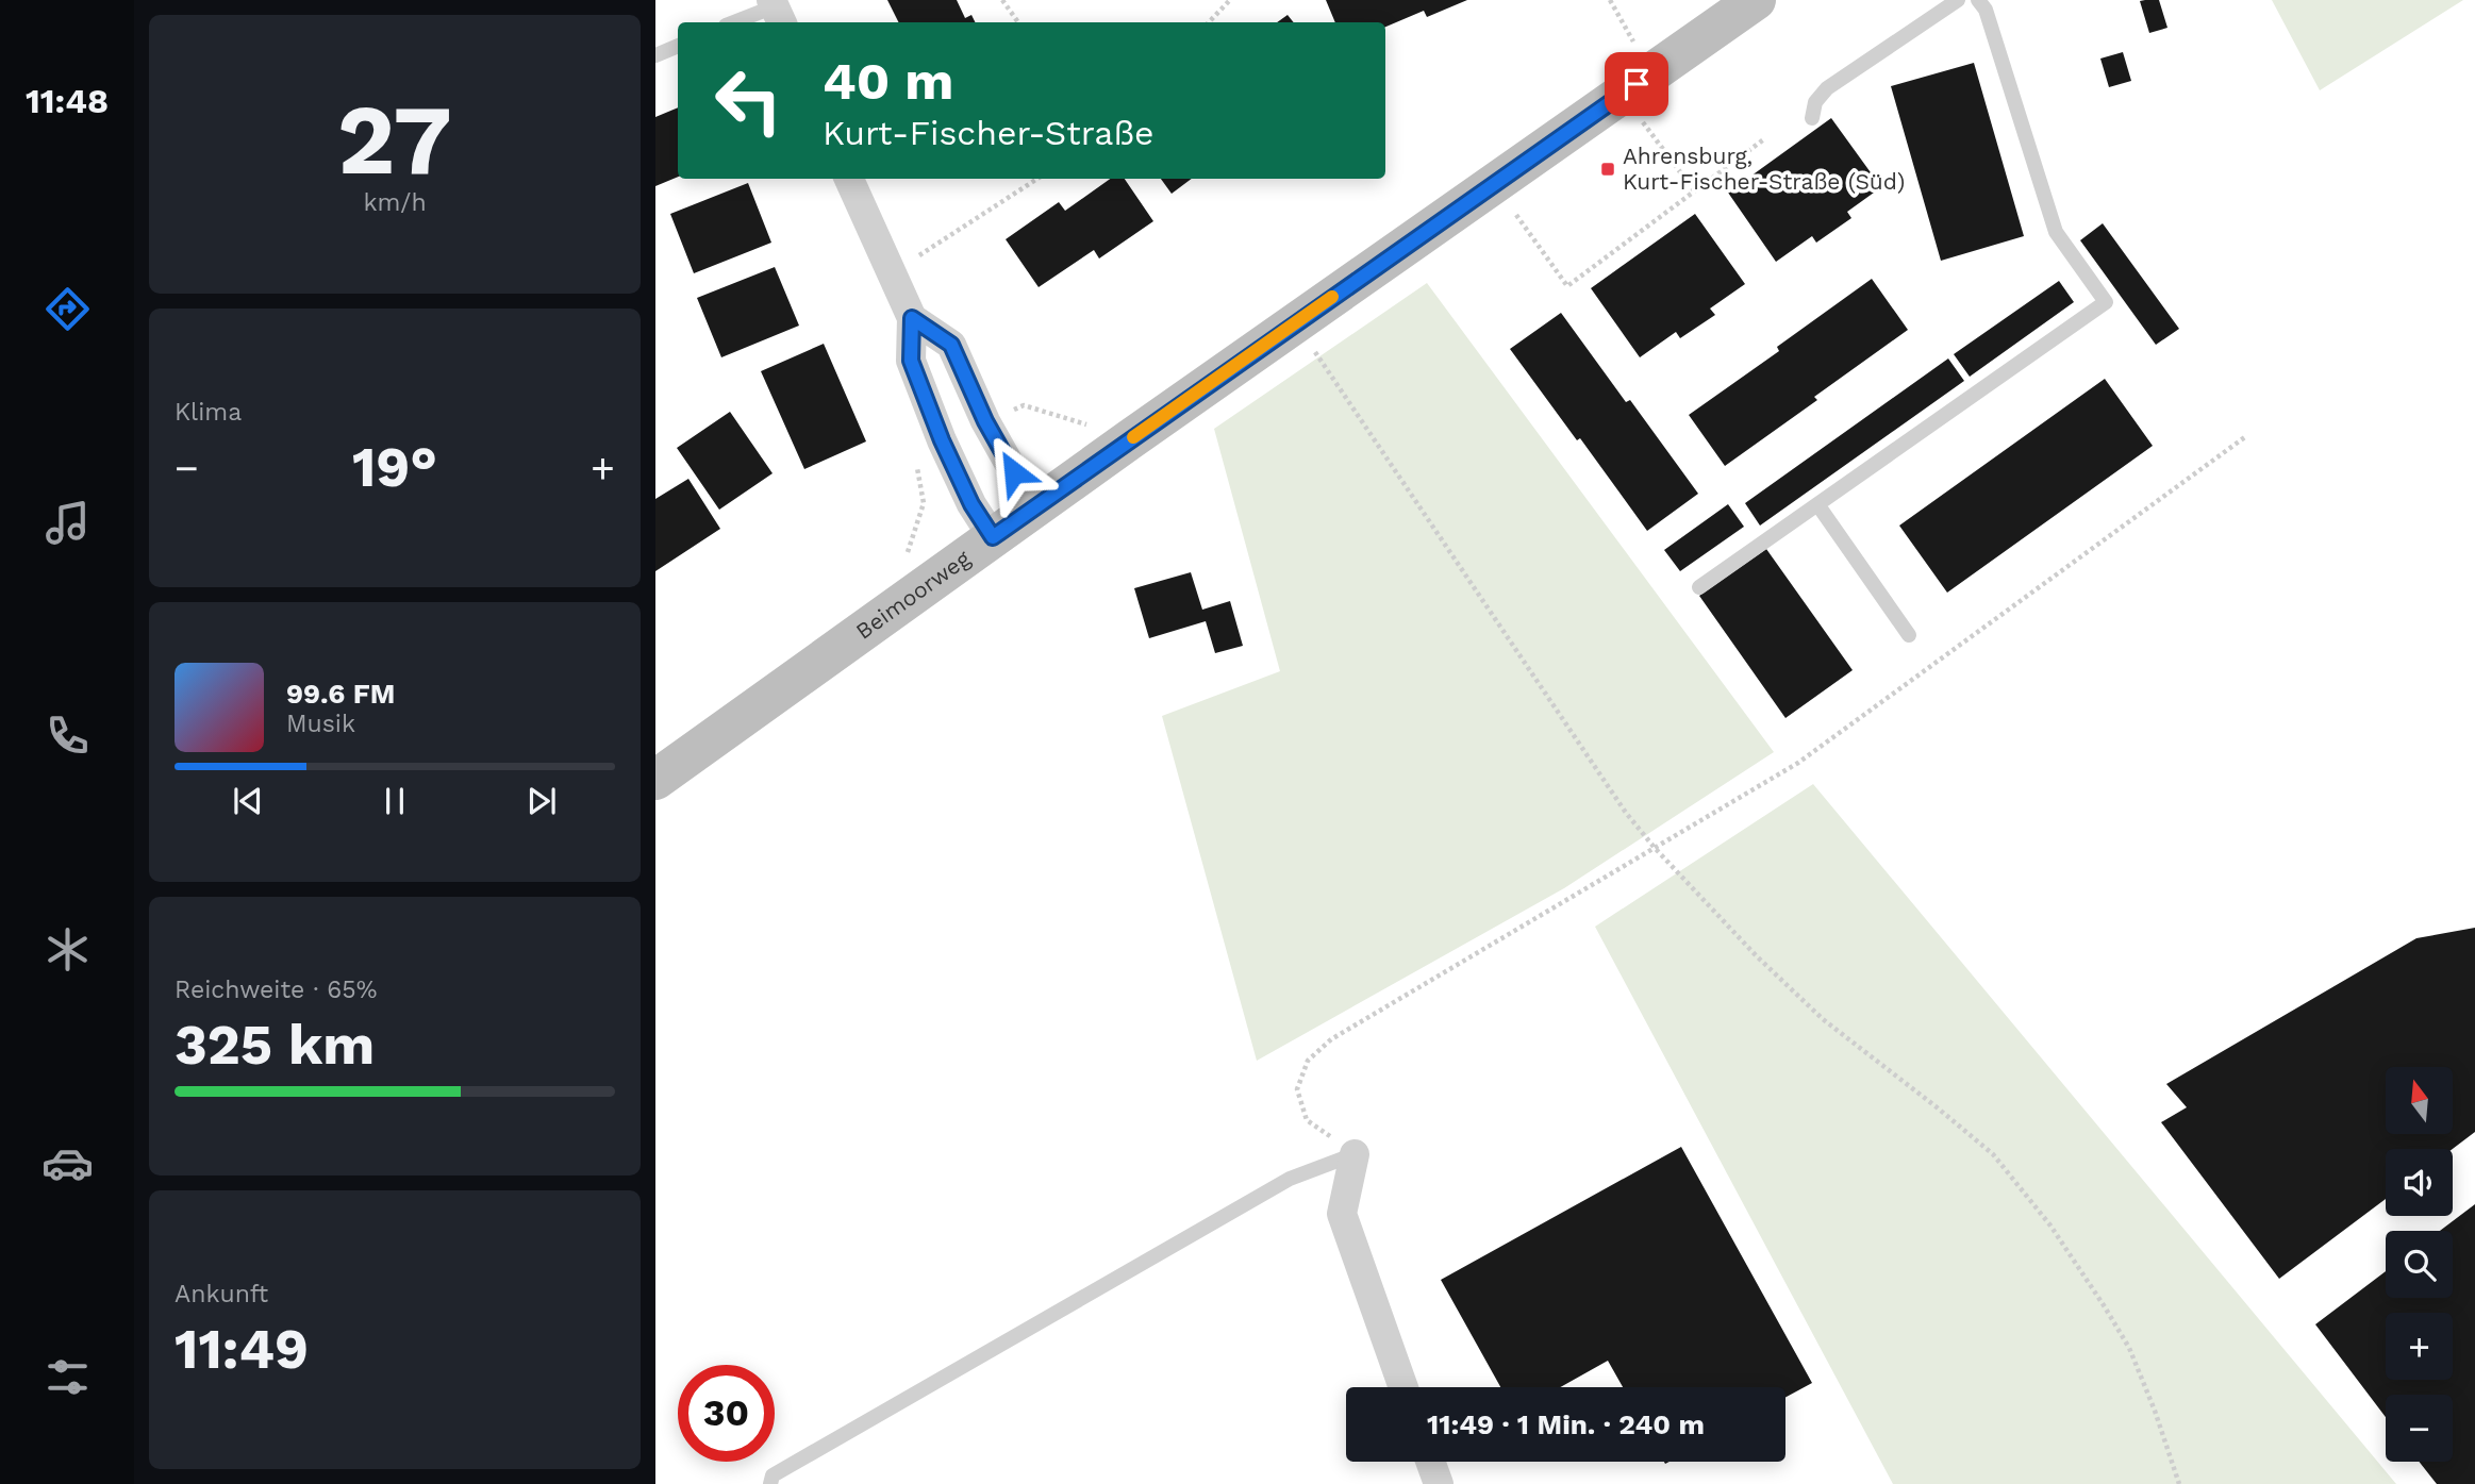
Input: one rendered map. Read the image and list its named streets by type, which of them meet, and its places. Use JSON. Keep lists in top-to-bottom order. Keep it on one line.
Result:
{"streets":{"main road":["Beimoorweg"]},"places":{"transit":["Ahrensburg, Kurt-Fischer-Straße (Süd)"]},"north":"top","page":{"tabs":"11:48","tile":[["27","km/h"],"Klima",["Reichweite · 65%","325 km"],["Ankunft","11:49"]],"turn":["40 m","Kurt-Fischer-Straße"],"heat":["−","19°","+"],"song":["99.6 FM","Musik"],"map_buttons":["+","−"],"limit":"30","trip":"11:49 · 1 Min. · 240 m"}}
